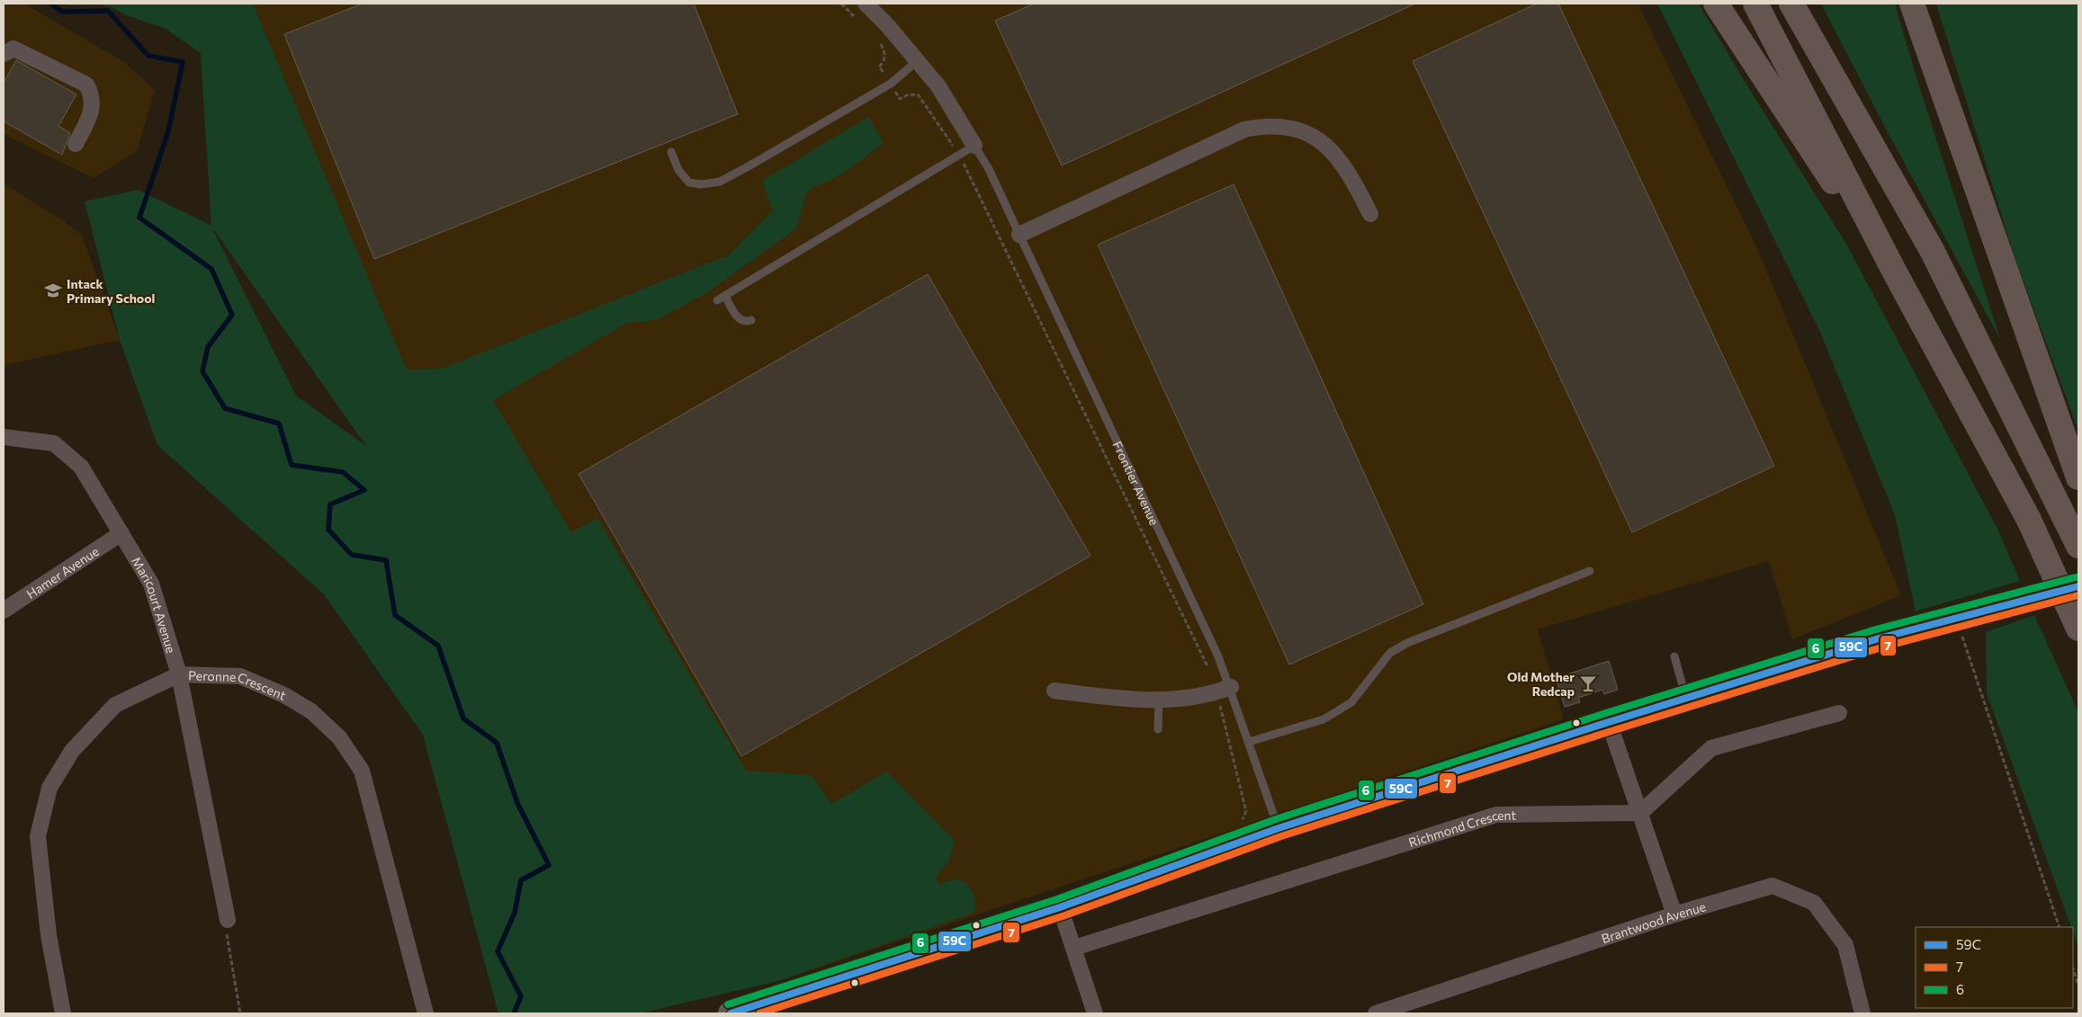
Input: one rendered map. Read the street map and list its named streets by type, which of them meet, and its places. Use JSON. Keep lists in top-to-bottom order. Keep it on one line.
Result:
{"streets":{"street":["Hamer Avenue","Maricourt Avenue","Peronne Crescent","Richmond Crescent","Brantwood Avenue"],"lane":["Frontier Avenue"]},"crossings":[["Hamer Avenue","Maricourt Avenue"],["Maricourt Avenue","Peronne Crescent"]],"places":{"school or university":["Intack Primary School"],"bar":["Old Mother Redcap"]},"lines":["transit line 6","transit line 59C","transit line 7"],"legend":["59C","7","6"]}
